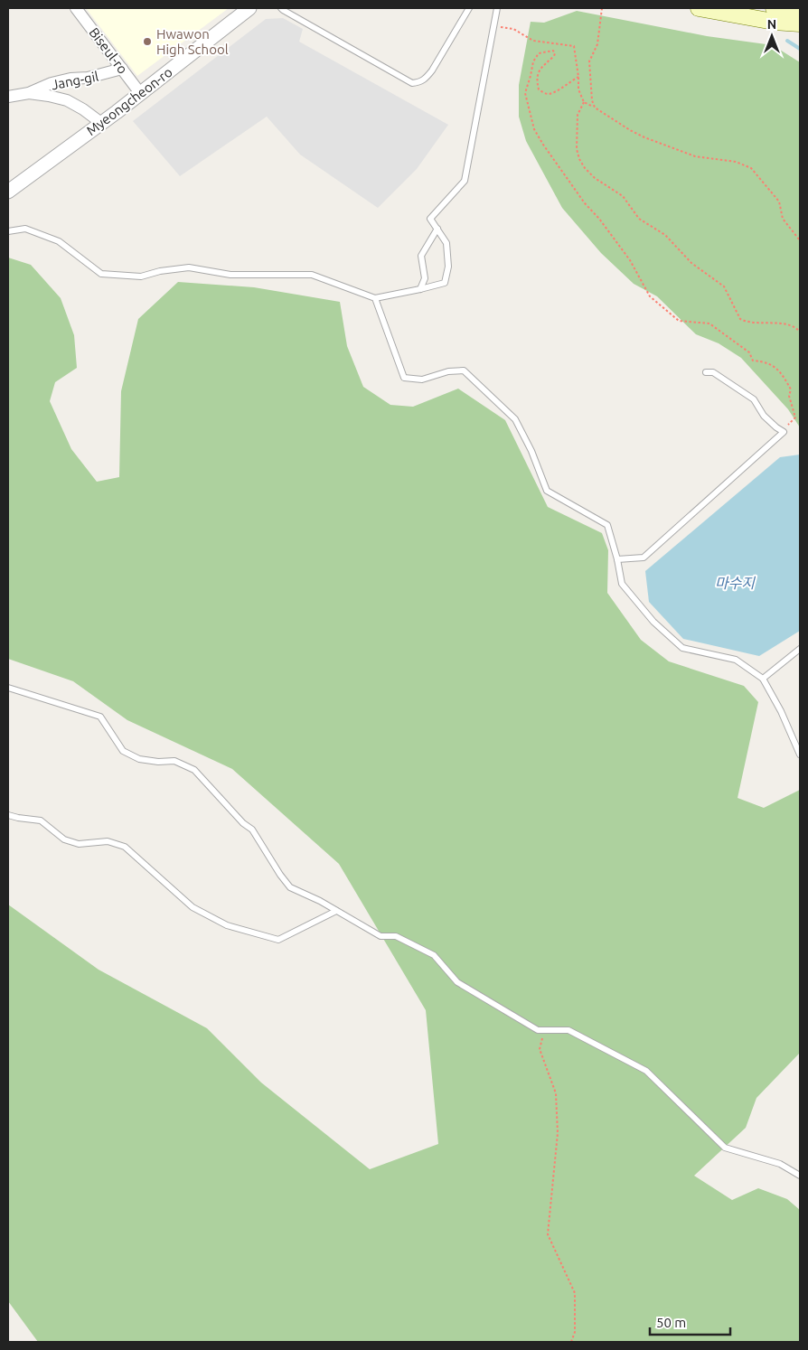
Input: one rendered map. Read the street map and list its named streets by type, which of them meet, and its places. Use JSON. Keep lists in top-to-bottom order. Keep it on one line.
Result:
{"streets":{"street":["Biseul-ro","Jang-gil","Myeongcheon-ro"]},"crossings":[["Biseul-ro","Jang-gil"],["Biseul-ro","Myeongcheon-ro"],["Jang-gil","Myeongcheon-ro"]],"water":["마수지"],"places":["Hwawon High School"],"scale_bar":"50 m","north":"top"}
